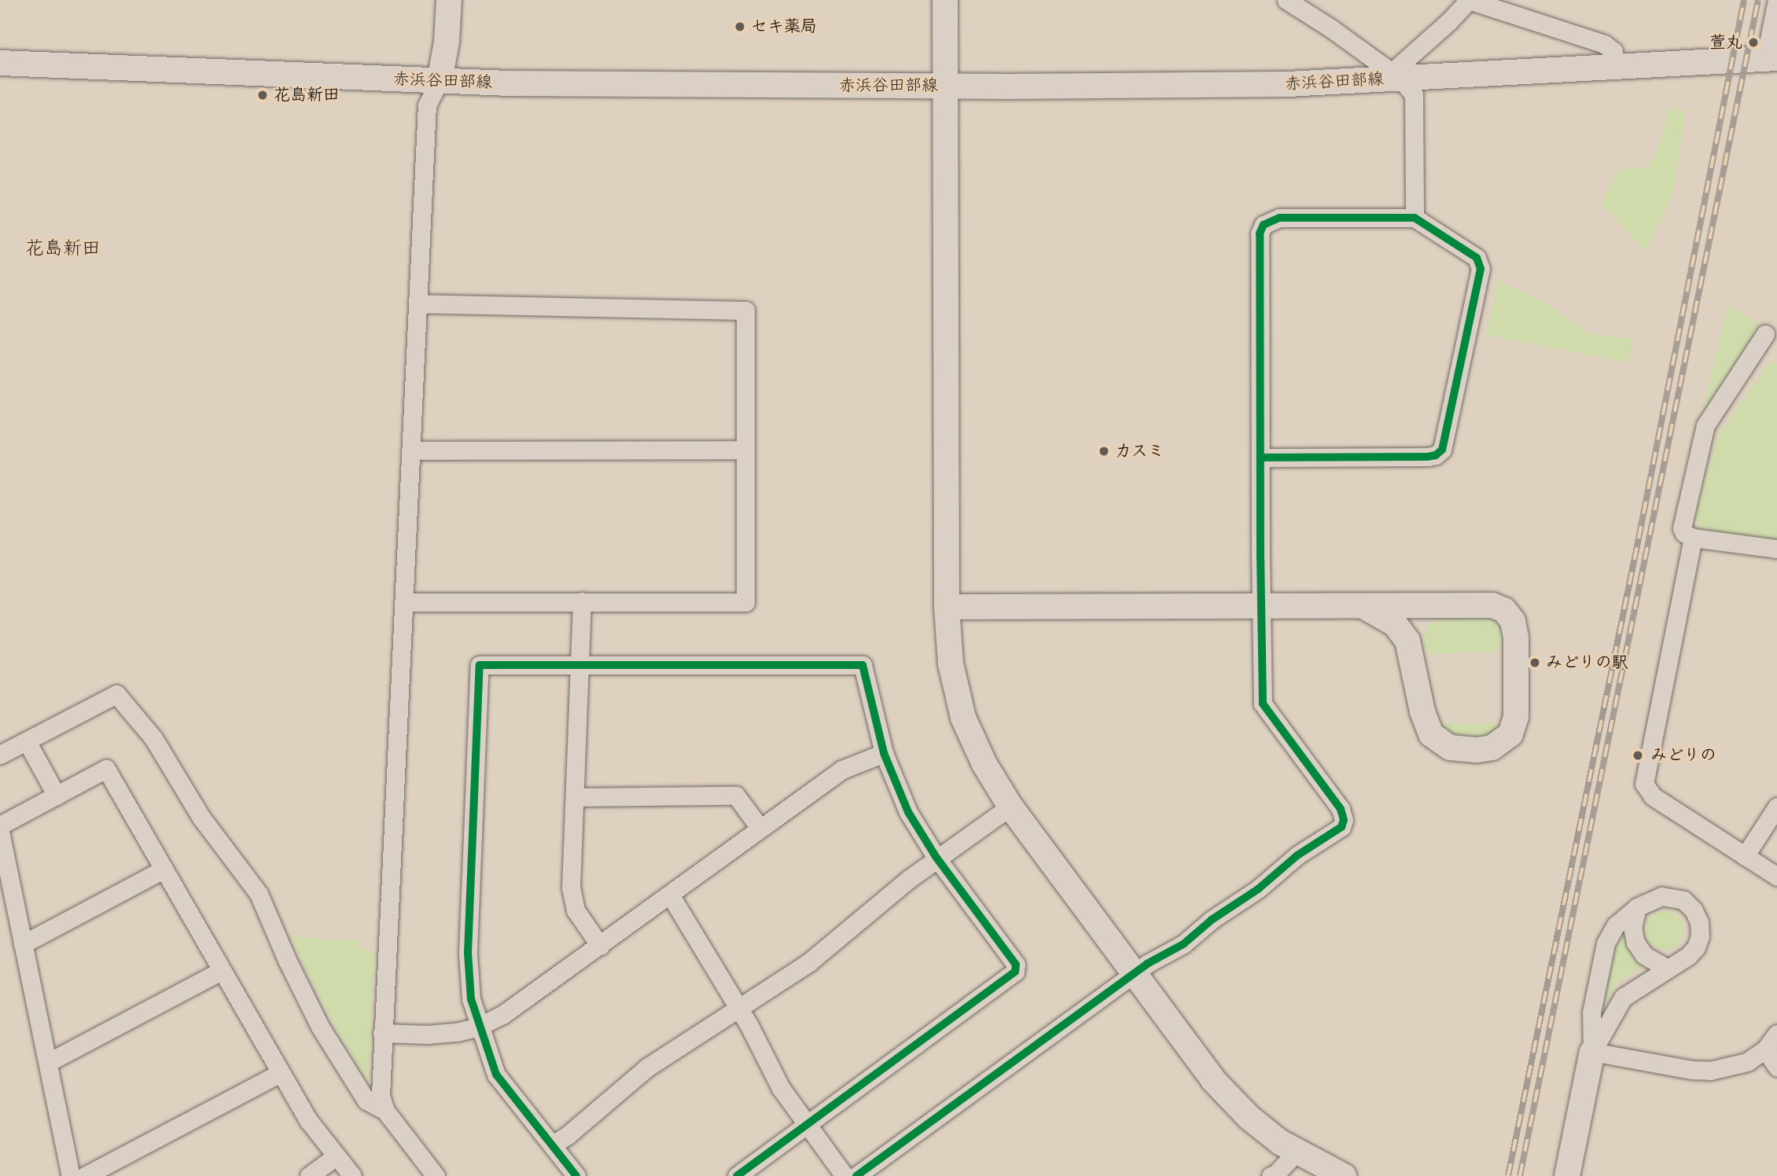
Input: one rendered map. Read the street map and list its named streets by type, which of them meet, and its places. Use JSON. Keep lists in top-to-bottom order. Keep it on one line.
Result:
{"streets":{"street":["赤浜谷田部線"]},"districts":["花島新田"],"places":["セキ薬局","萱丸","花島新田","カスミ","みどりの駅","みどりの"]}
